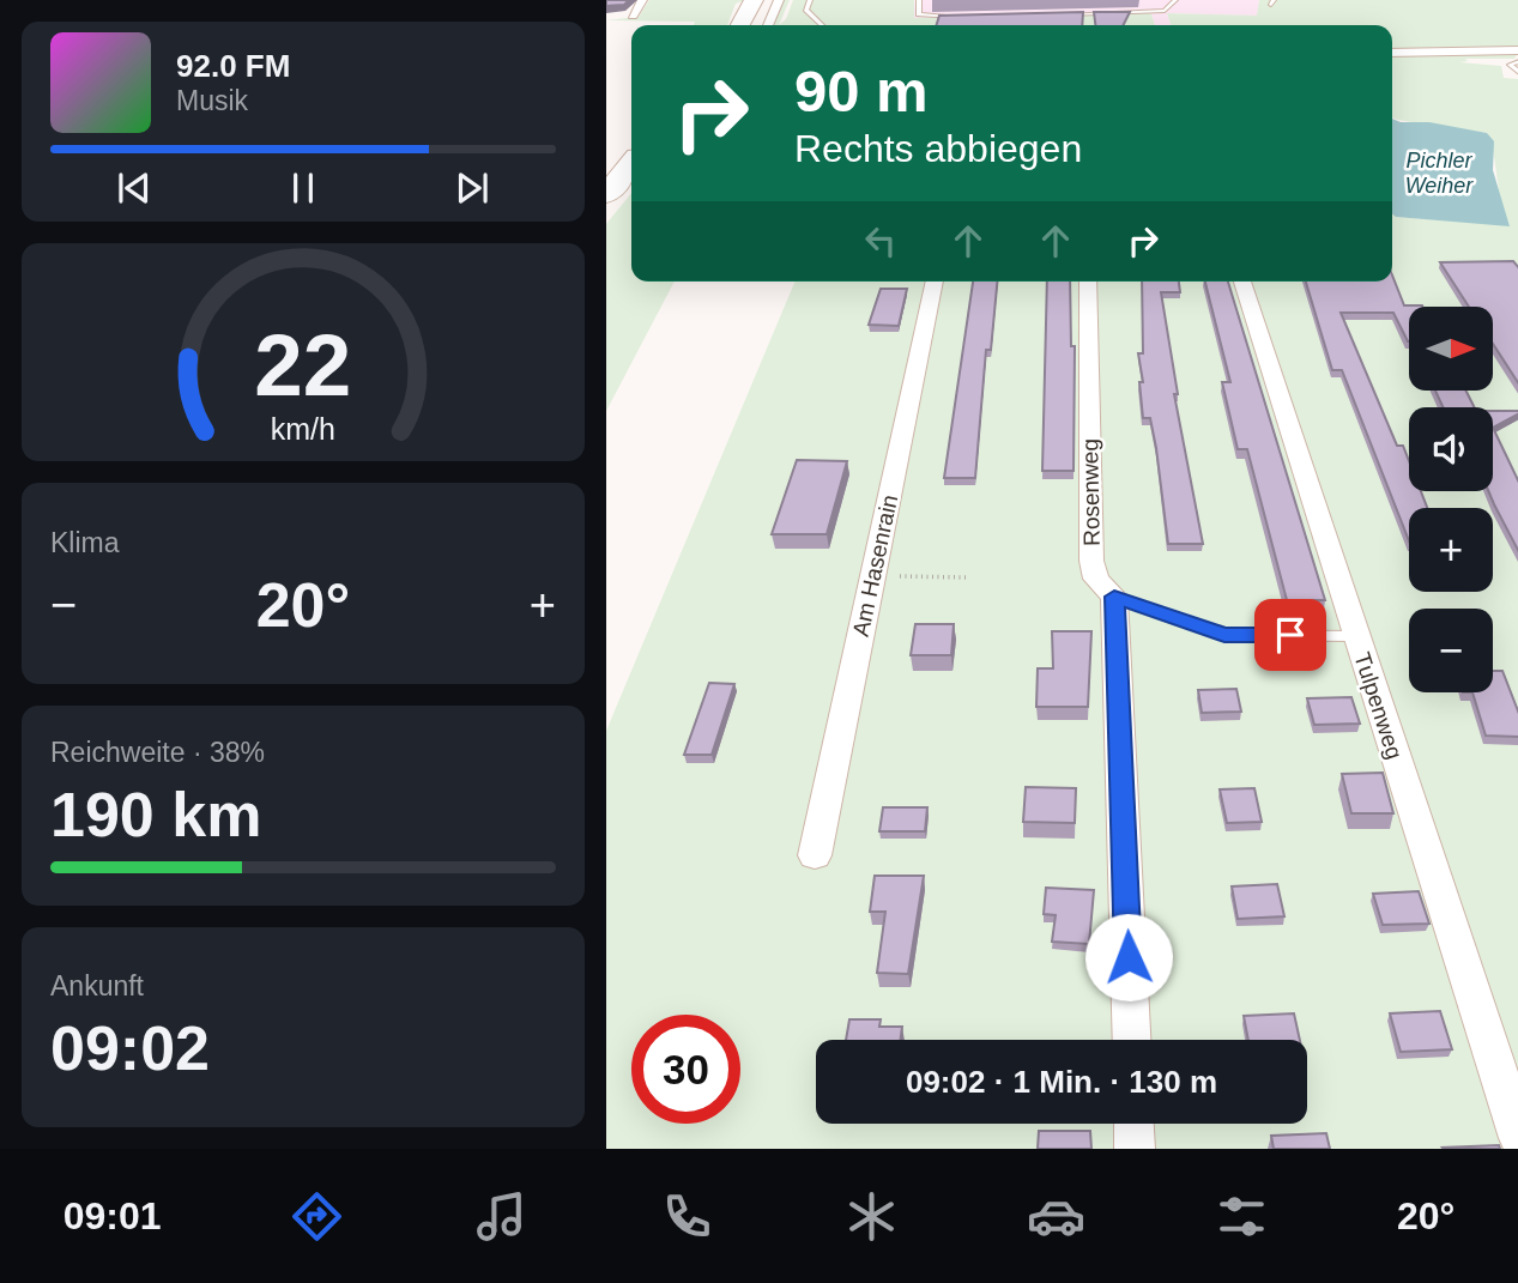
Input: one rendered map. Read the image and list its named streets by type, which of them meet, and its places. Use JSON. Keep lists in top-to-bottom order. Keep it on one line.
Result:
{"streets":{"street":["Rosenweg","Am Hasenrain","Tulpenweg"]},"water":["Pichler Weiher"],"north":"right","page":{"turn":["90 m","Rechts abbiegen"],"song":["92.0 FM","Musik"],"map_buttons":["+","−"],"tile":["Klima",["Reichweite · 38%","190 km"],["Ankunft","09:02"]],"heat":["−","20°","+"],"limit":"30","trip":"09:02 · 1 Min. · 130 m","tabs":["09:01","20°"],"gauge":["22","km/h"]}}
